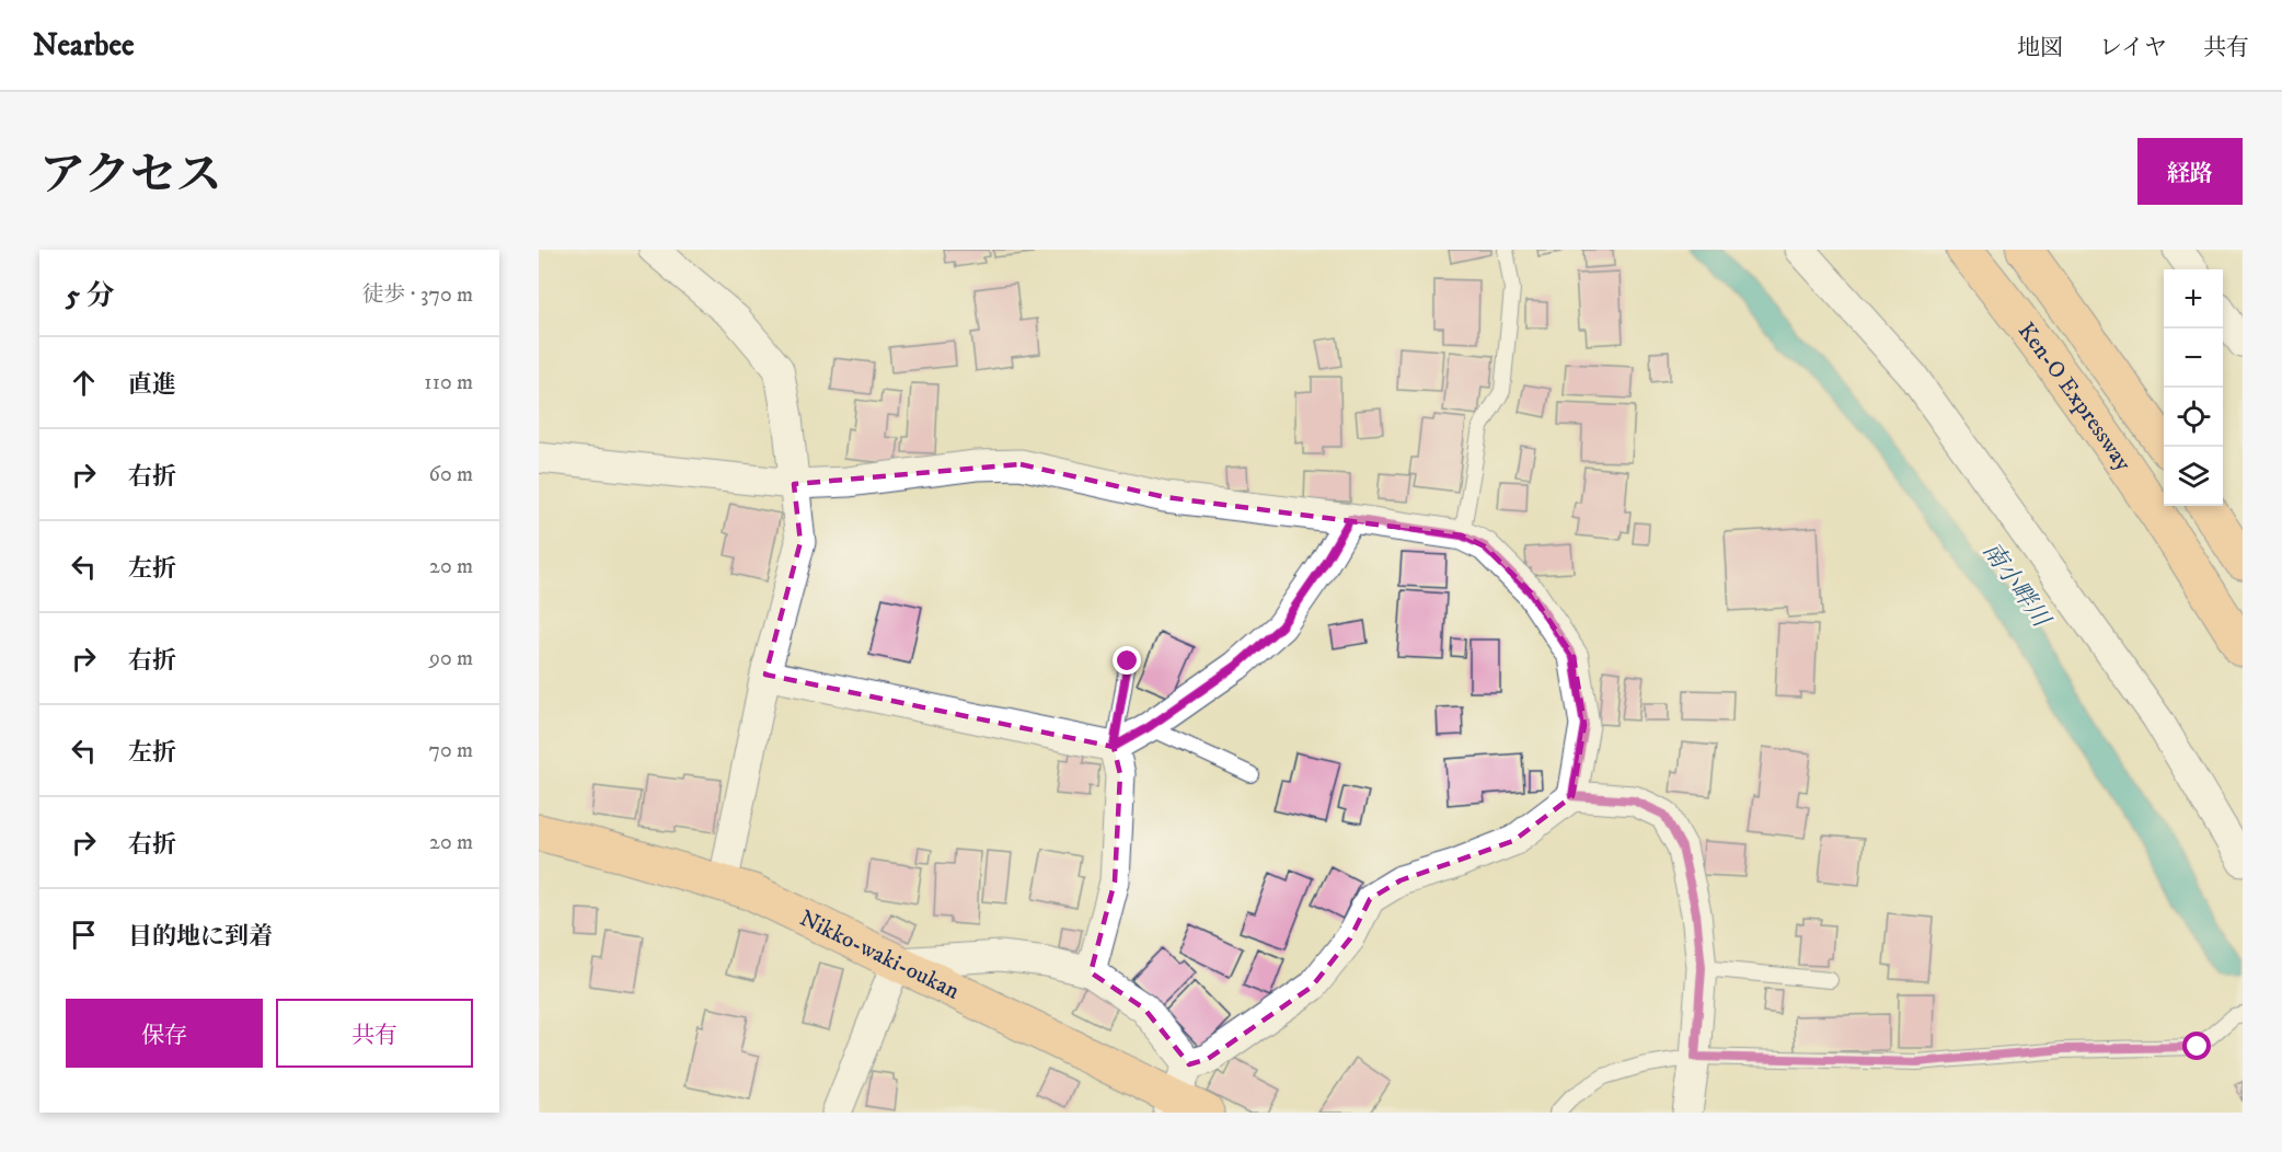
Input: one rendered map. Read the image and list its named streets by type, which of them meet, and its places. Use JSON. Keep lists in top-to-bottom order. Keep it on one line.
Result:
{"streets":{"highway":["Ken-O Expressway","Nikko-waki-oukan"]},"water":["南小畔川"],"page":{"header":"Nearbee","nav":["地図","レイヤ","共有"],"title":"アクセス","buttons":["経路",["保存","共有"]],"heading":["5 分","徒歩 · 370 m"],"map_buttons":["+","−"],"list":[["直進","110 m"],["右折","60 m"],["左折","20 m"],["右折","90 m"],["左折","70 m"],["右折","20 m"],"目的地に到着"]}}
